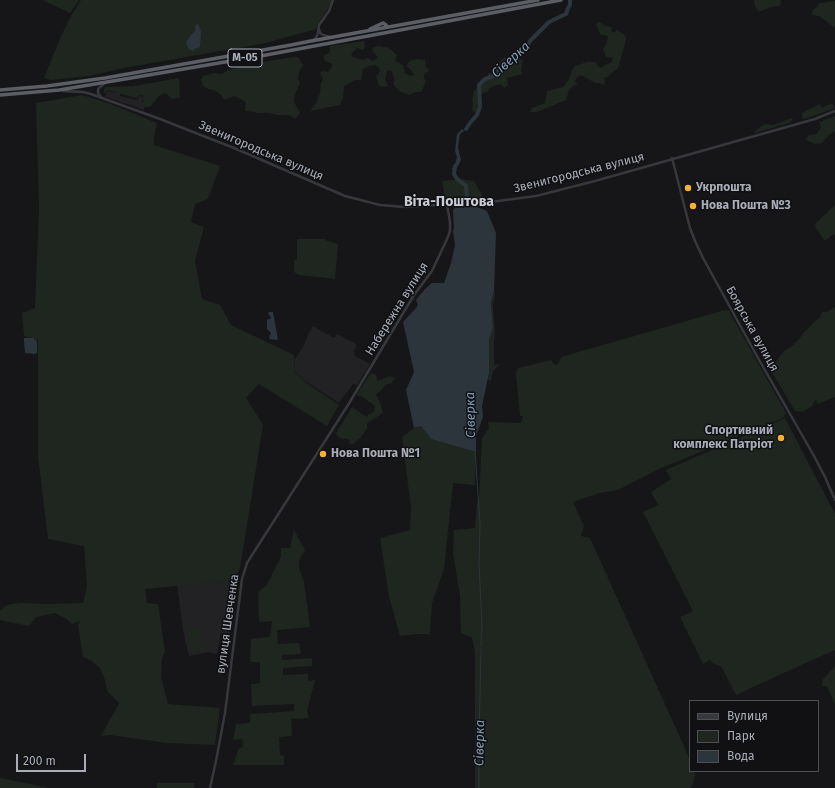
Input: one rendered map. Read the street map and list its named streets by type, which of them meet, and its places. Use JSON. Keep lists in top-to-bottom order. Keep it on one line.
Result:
{"streets":{"highway":["М-05"],"street":["Звенигородська вулиця","Набережна вулиця","Боярська вулиця","вулиця Шевченка"]},"crossings":[["М-05","Звенигородська вулиця"],["Звенигородська вулиця","Набережна вулиця"],["Звенигородська вулиця","Боярська вулиця"],["Набережна вулиця","вулиця Шевченка"]],"districts":["Віта-Поштова"],"water":["Сіверка"],"places":["Укрпошта","Нова Пошта №3","Спортивний комплекс Патріот","Нова Пошта №1"],"legend":["Вулиця","Парк","Вода"],"scale_bar":"200 m"}
